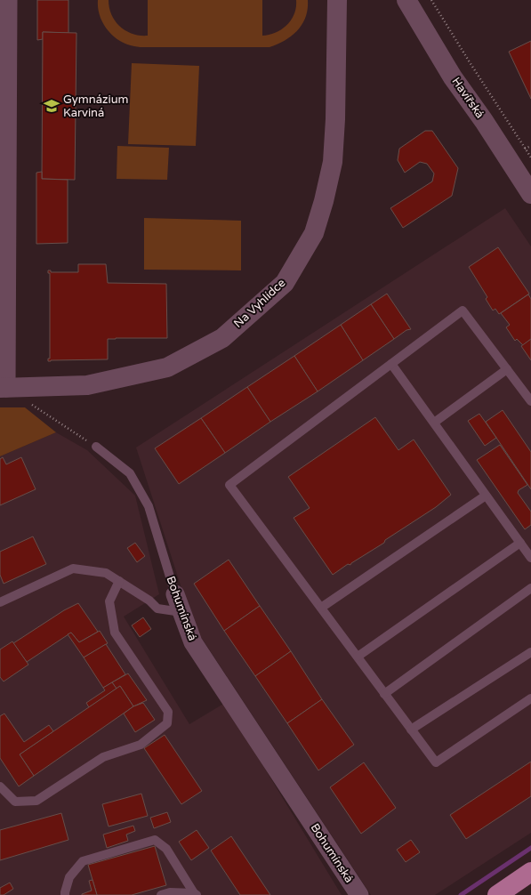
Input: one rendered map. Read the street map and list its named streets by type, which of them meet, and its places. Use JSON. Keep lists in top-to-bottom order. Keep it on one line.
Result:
{"streets":{"street":["Havířská","Na Vyhlídce","Bohumínská"]},"places":{"school or university":["Gymnázium Karviná"]}}
